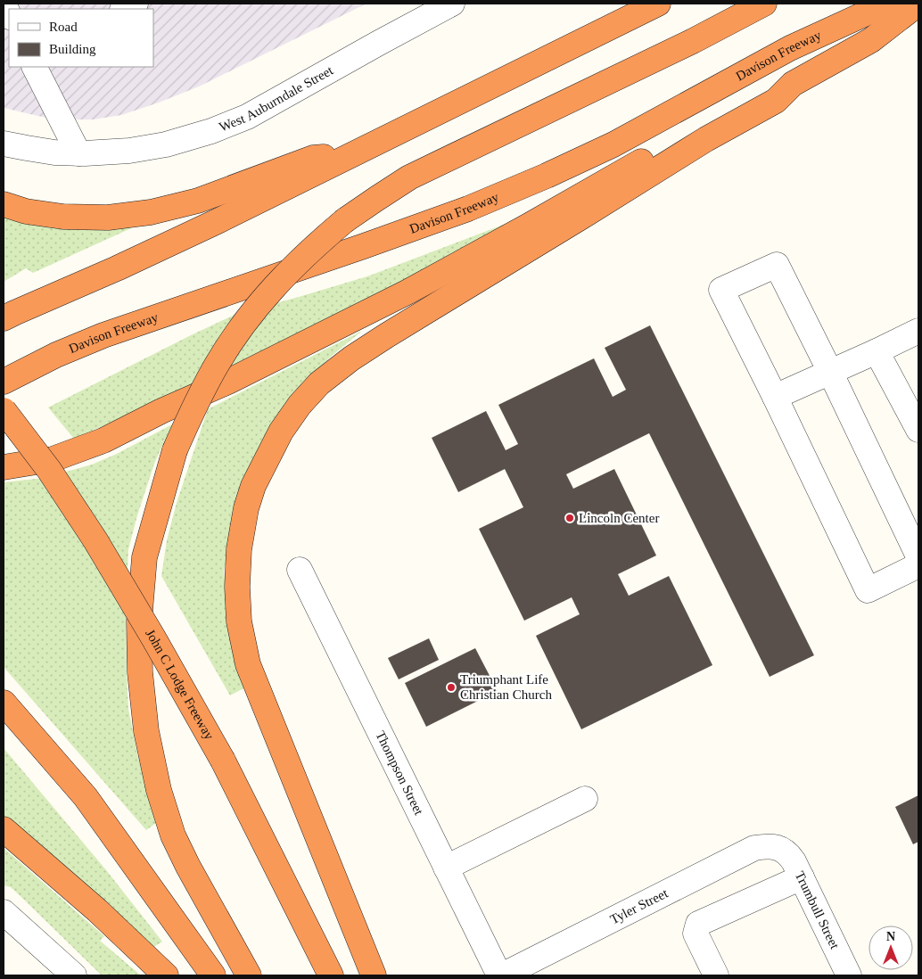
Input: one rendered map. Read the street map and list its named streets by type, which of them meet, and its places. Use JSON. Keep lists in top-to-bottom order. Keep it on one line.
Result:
{"streets":{"highway":["Davison Freeway","John C Lodge Freeway"],"street":["West Auburndale Street","Thompson Street","Tyler Street","Trumbull Street"]},"crossings":[["Thompson Street","Tyler Street"],["Tyler Street","Trumbull Street"]],"places":["Lincoln Center","Triumphant Life Christian Church"],"legend":["Road","Building"],"north":"top"}
